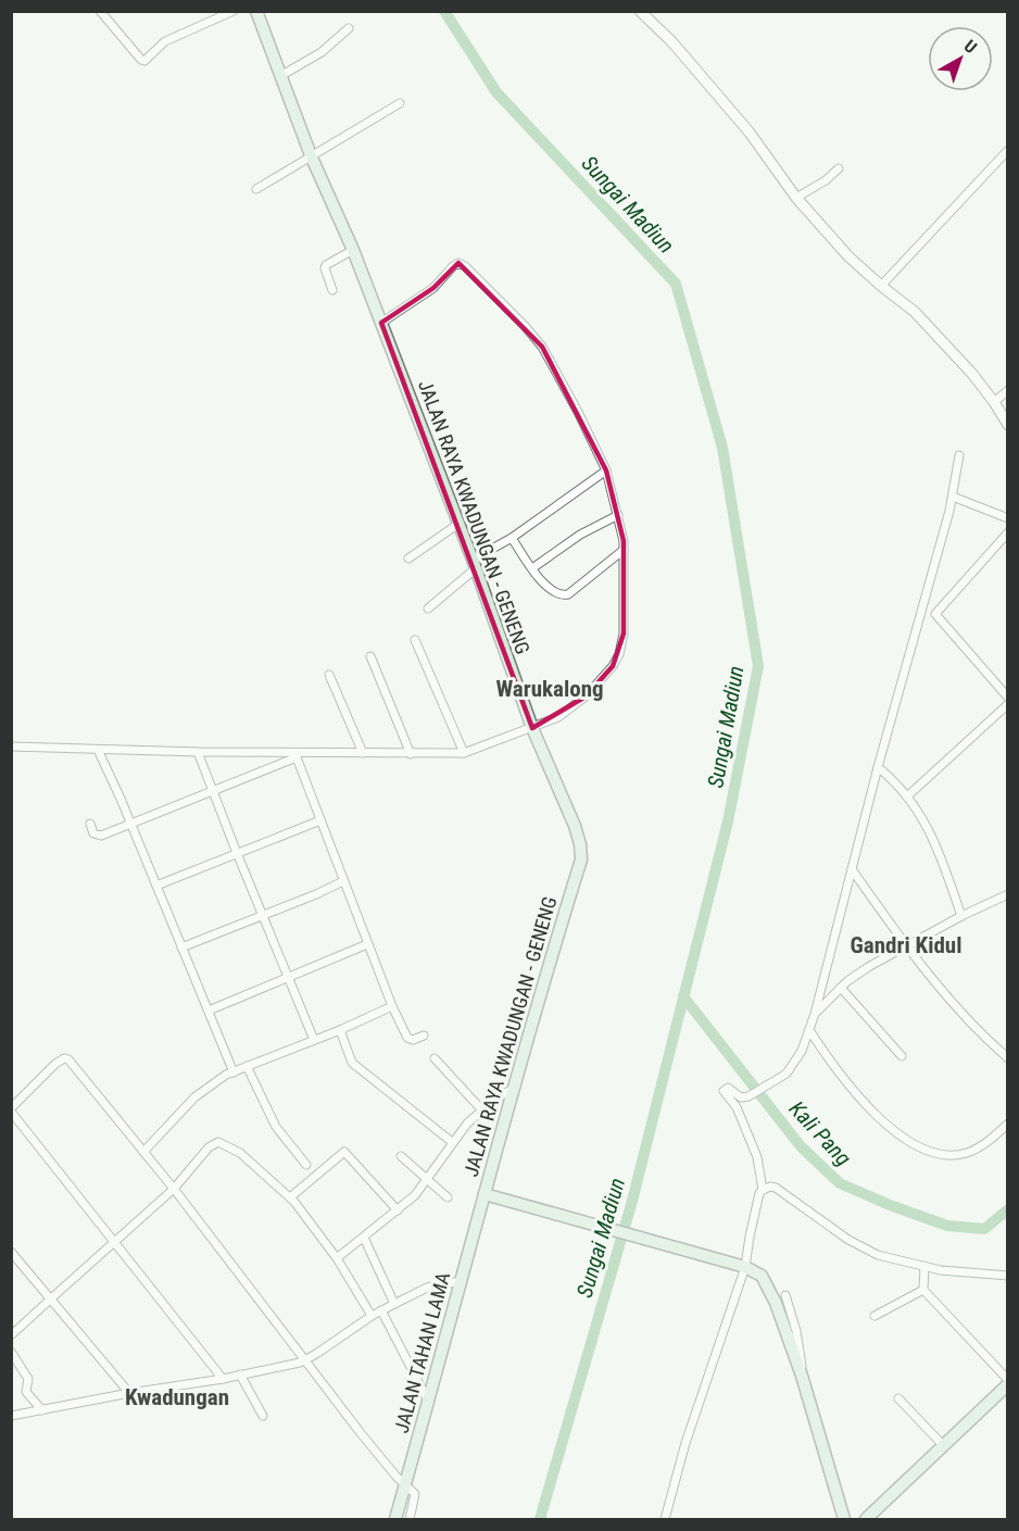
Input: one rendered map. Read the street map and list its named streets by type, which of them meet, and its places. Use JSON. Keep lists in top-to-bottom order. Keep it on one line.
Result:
{"streets":{"main road":["JALAN RAYA KWADUNGAN - GENENG","JALAN TAHAN LAMA"]},"crossings":[["JALAN RAYA KWADUNGAN - GENENG","JALAN TAHAN LAMA"]],"districts":["Warukalong","Gandri Kidul","Kwadungan"],"water":["Sungai Madiun","Kali Pang"],"north":"top right"}
